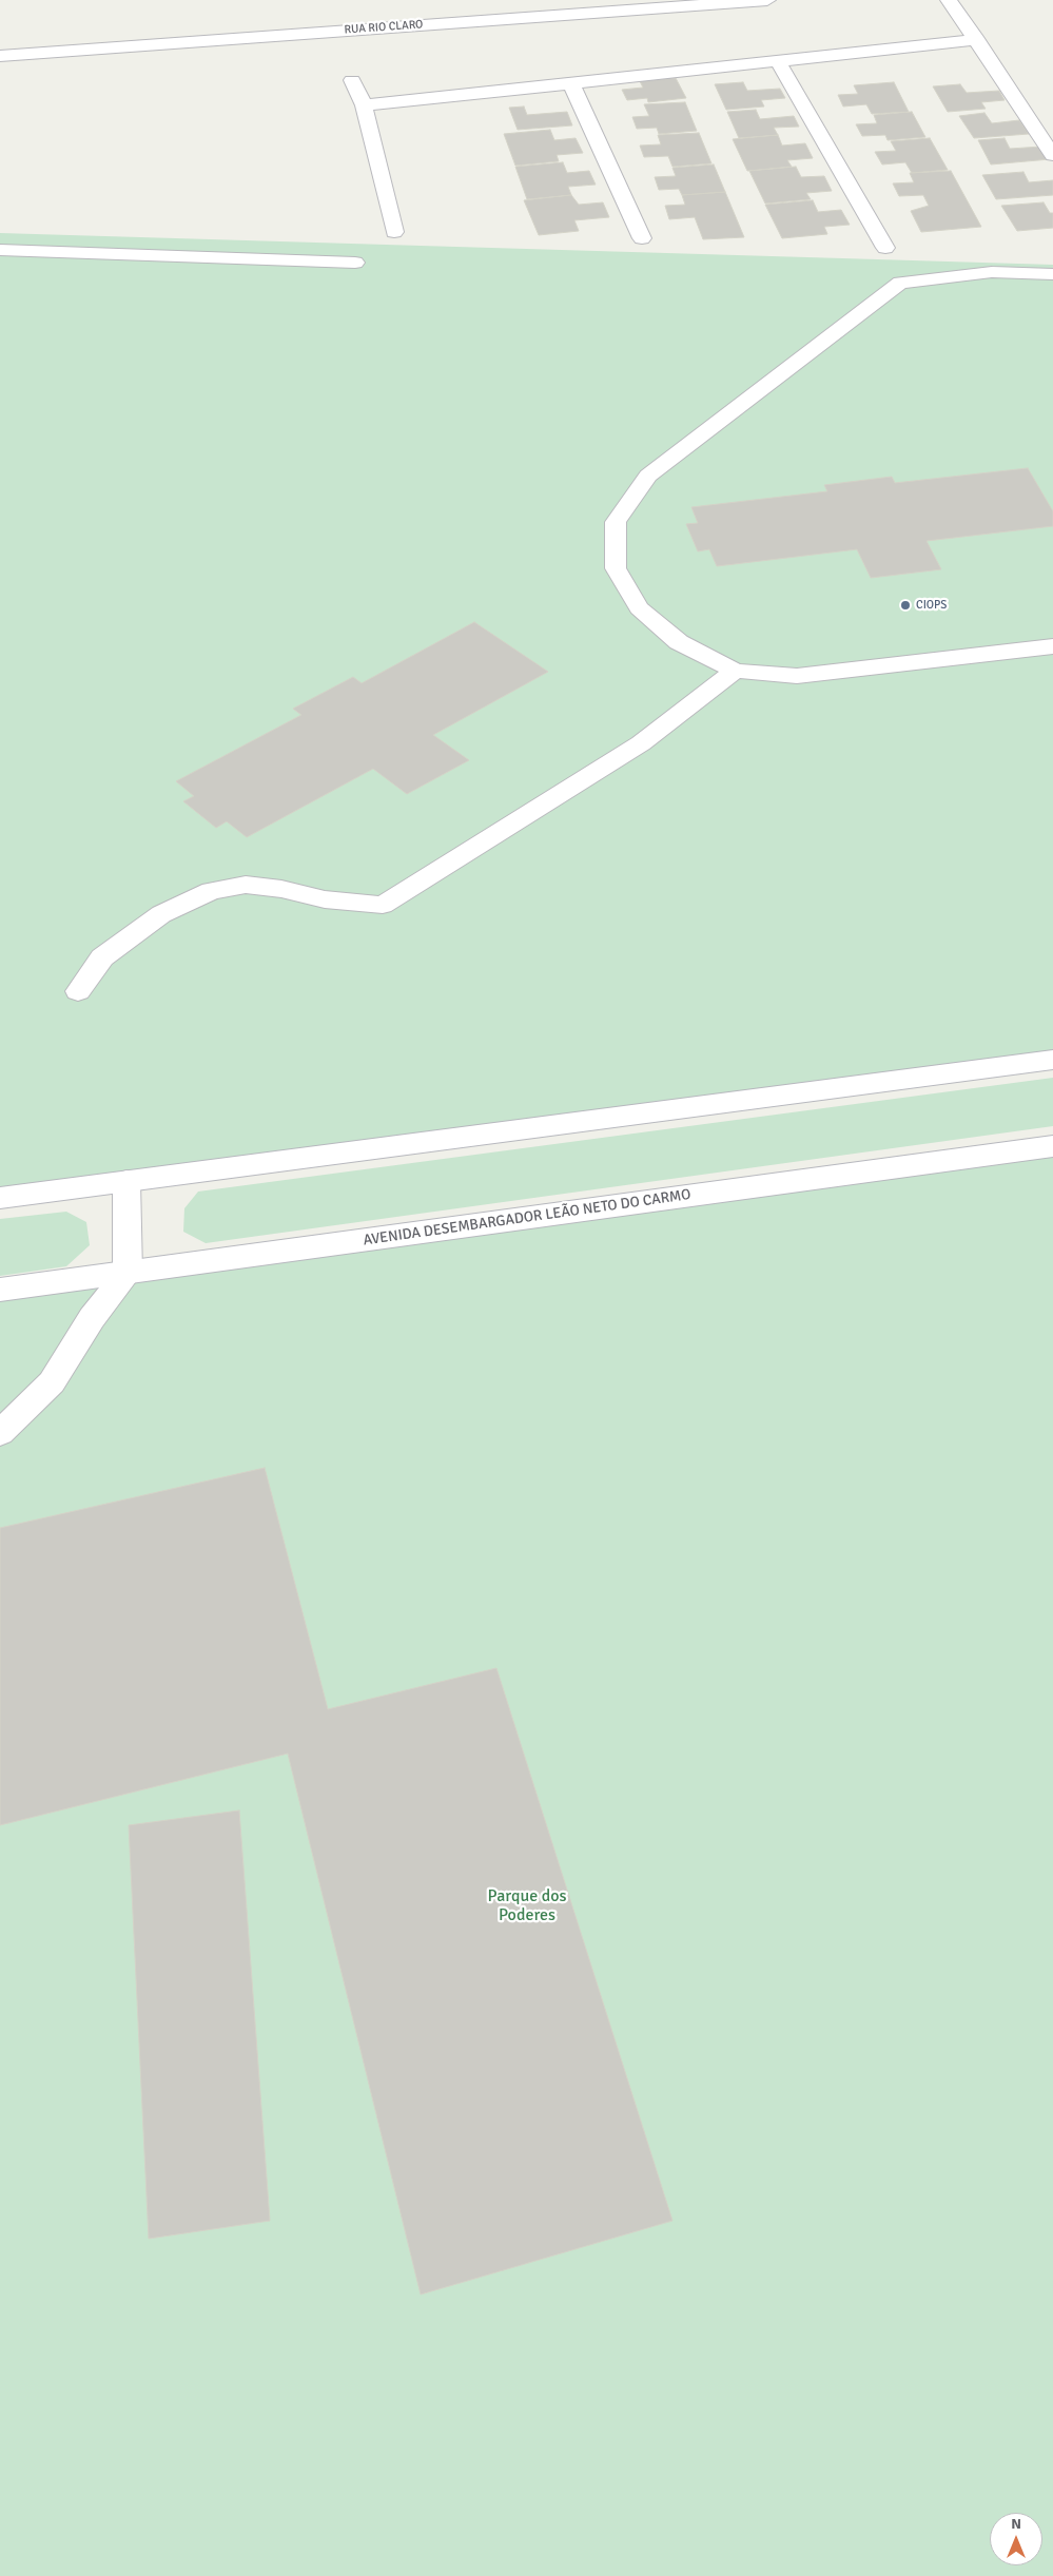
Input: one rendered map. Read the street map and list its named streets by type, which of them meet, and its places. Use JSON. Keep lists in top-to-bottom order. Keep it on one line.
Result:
{"streets":{"main road":["RUA RIO CLARO","AVENIDA DESEMBARGADOR LEÃO NETO DO CARMO"]},"parks":["Parque dos Poderes"],"places":["CIOPS"],"north":"top"}
